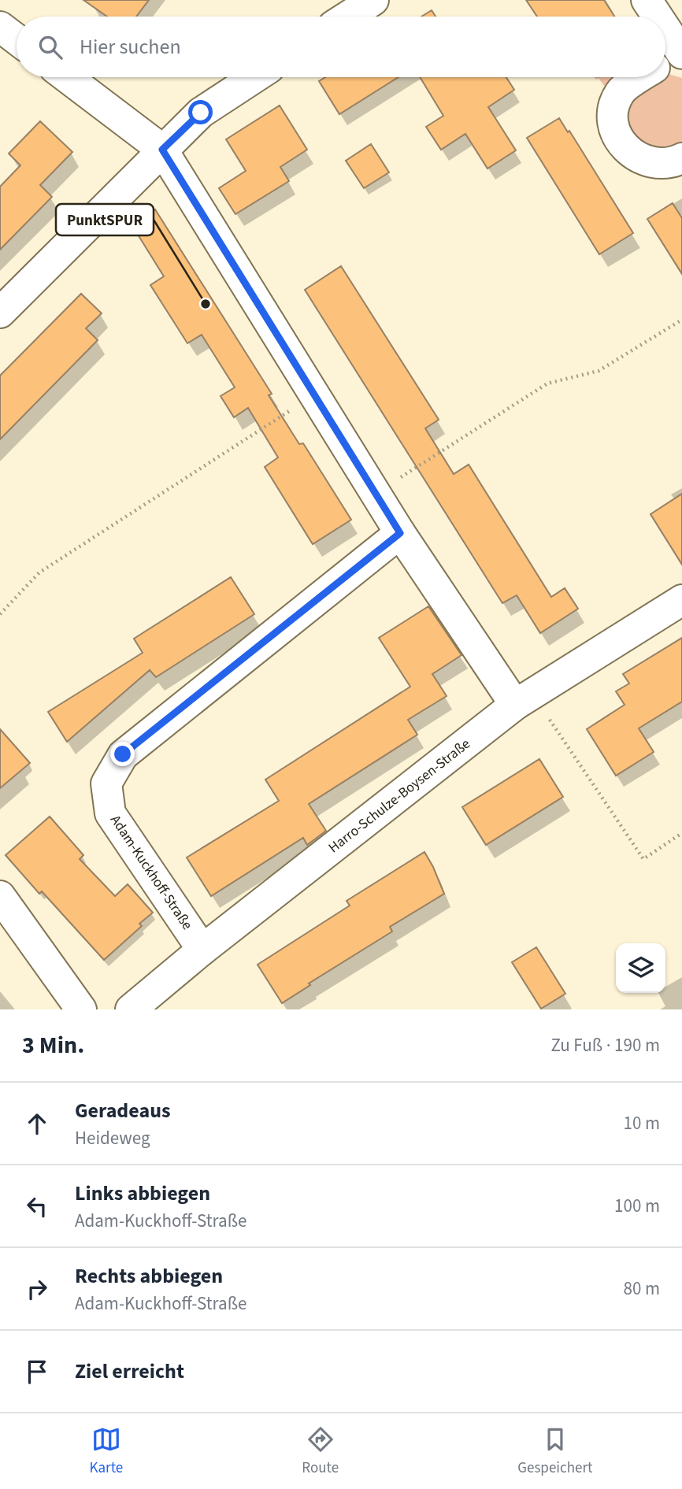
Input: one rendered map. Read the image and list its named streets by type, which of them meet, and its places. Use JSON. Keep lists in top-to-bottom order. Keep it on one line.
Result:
{"streets":{"street":["Harro-Schulze-Boysen-Straße","Adam-Kuckhoff-Straße"]},"crossings":[["Harro-Schulze-Boysen-Straße","Adam-Kuckhoff-Straße"]],"places":["PunktSPUR"],"page":{"search":"Hier suchen","heading":["3 Min.","Zu Fuß · 190 m"],"list":[["Geradeaus","Heideweg","10 m"],["Links abbiegen","Adam-Kuckhoff-Straße","100 m"],["Rechts abbiegen","Adam-Kuckhoff-Straße","80 m"],"Ziel erreicht"],"nav":["Karte","Route","Gespeichert"]}}
